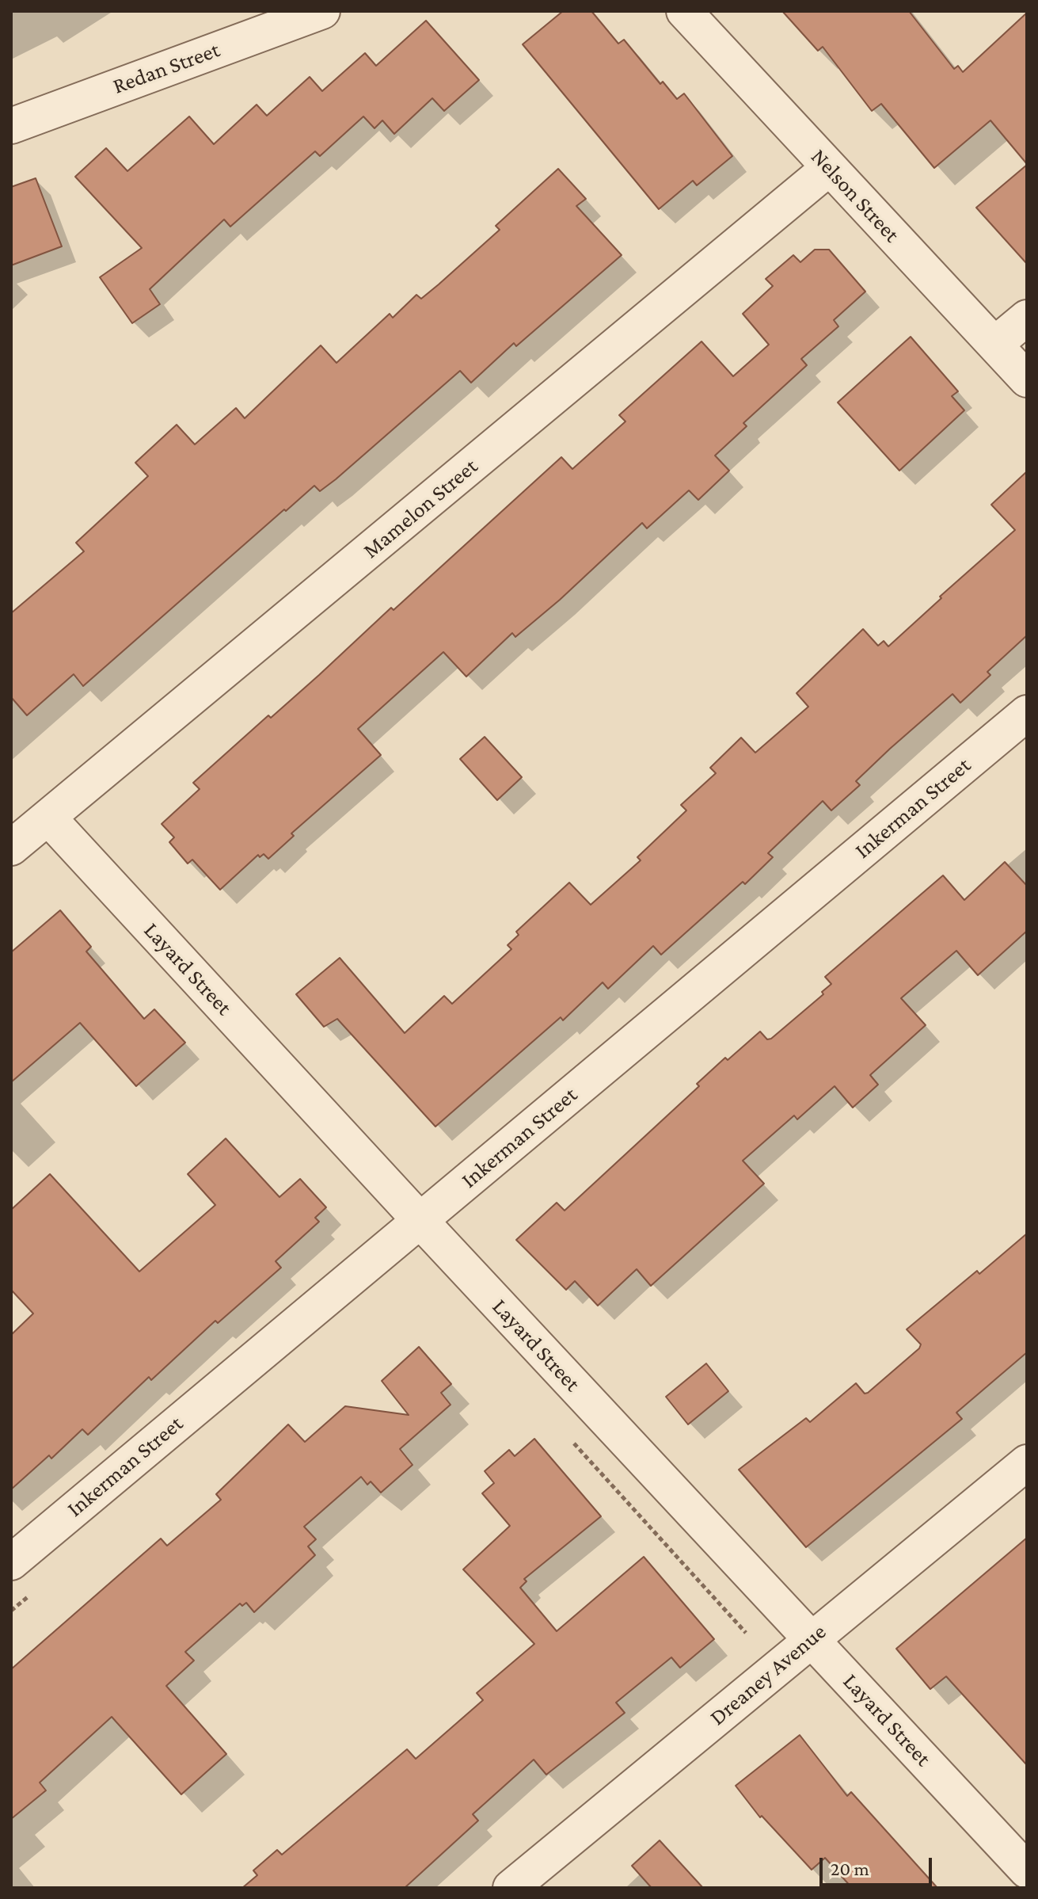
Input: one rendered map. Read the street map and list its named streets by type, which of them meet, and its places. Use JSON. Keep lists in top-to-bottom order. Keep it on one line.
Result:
{"streets":{"street":["Redan Street","Nelson Street","Mamelon Street","Inkerman Street","Layard Street","Dreaney Avenue"]},"crossings":[["Nelson Street","Mamelon Street"],["Mamelon Street","Layard Street"],["Inkerman Street","Layard Street"],["Layard Street","Dreaney Avenue"]],"scale_bar":"20 m"}
